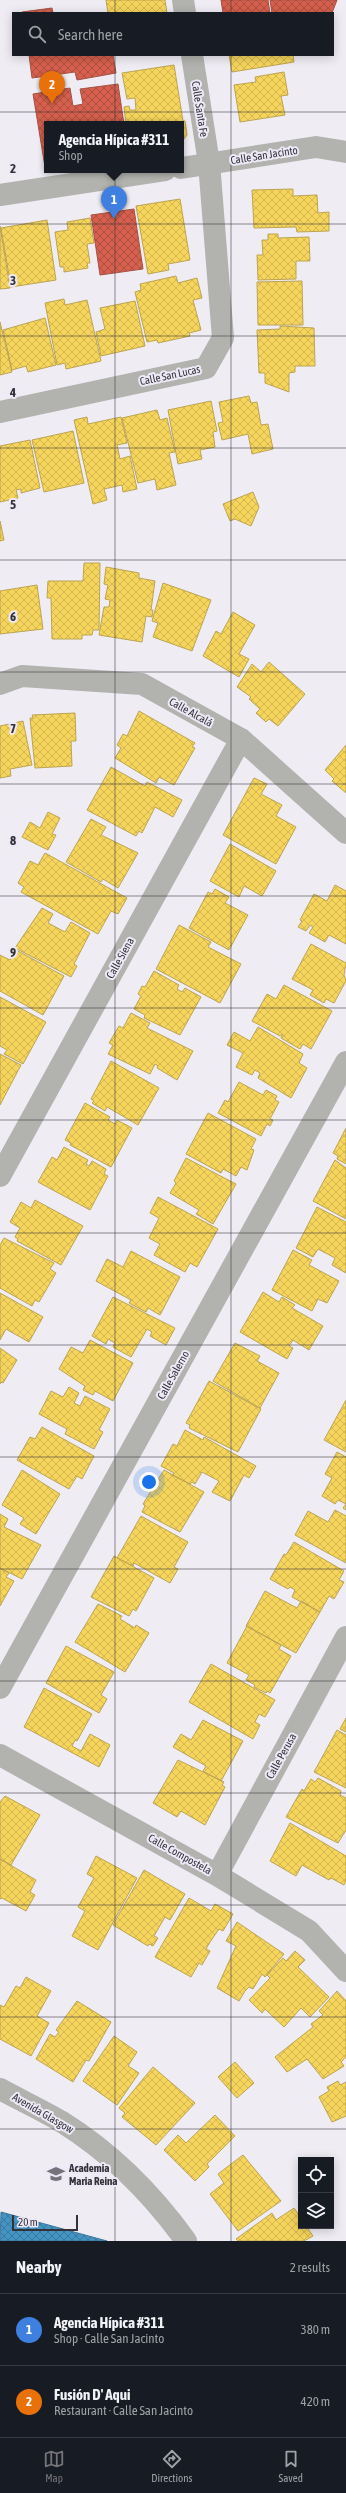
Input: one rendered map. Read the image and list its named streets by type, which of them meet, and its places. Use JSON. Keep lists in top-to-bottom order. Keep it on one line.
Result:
{"streets":{"street":["Calle Santa Fe","Calle San Jacinto","Calle San Lucas","Calle Alcalá","Calle Siena","Calle Salerno","Calle Perusa","Calle Compostela","Avenida Glasgow"]},"crossings":[["Calle Santa Fe","Calle San Jacinto"],["Calle Santa Fe","Calle San Lucas"],["Calle San Jacinto","Calle San Lucas"],["Calle Alcalá","Calle Siena"],["Calle Perusa","Calle Compostela"]],"places":{"school or university":["Academia Maria Reina"]},"scale_bar":"20 m","page":{"search":"Search here","pins":["2","1"],"popup":["Agencia Hípica #311","Shop"],"scale":"20 m","heading":["Nearby","2 results"],"list":[{"mark":"1","name":"Agencia Hípica #311","note":"Shop · Calle San Jacinto","value":"380 m"},{"mark":"2","name":"Fusión D' Aqui","note":"Restaurant · Calle San Jacinto","value":"420 m"}],"nav":["Map","Directions","Saved"]},"grid":{"rows":["2","3","4","5","6","7","8","9"]}}
